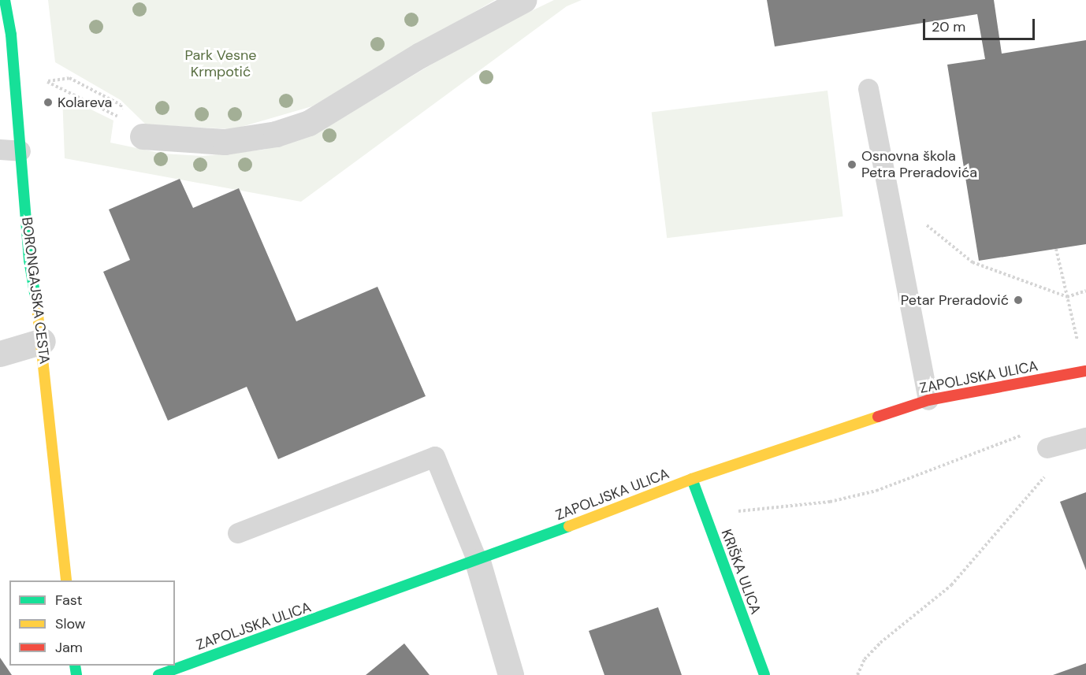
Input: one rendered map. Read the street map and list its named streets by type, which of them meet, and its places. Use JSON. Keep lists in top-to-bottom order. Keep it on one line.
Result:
{"streets":{"street":["BORONGAJSKA CESTA","ZAPOLJSKA ULICA","KRIŠKA ULICA"]},"crossings":[["ZAPOLJSKA ULICA","KRIŠKA ULICA"]],"parks":["Park Vesne Krmpotić"],"places":["Kolareva","Osnovna škola Petra Preradovića","Petar Preradović"],"legend":["Fast","Slow","Jam"],"scale_bar":"20 m"}
